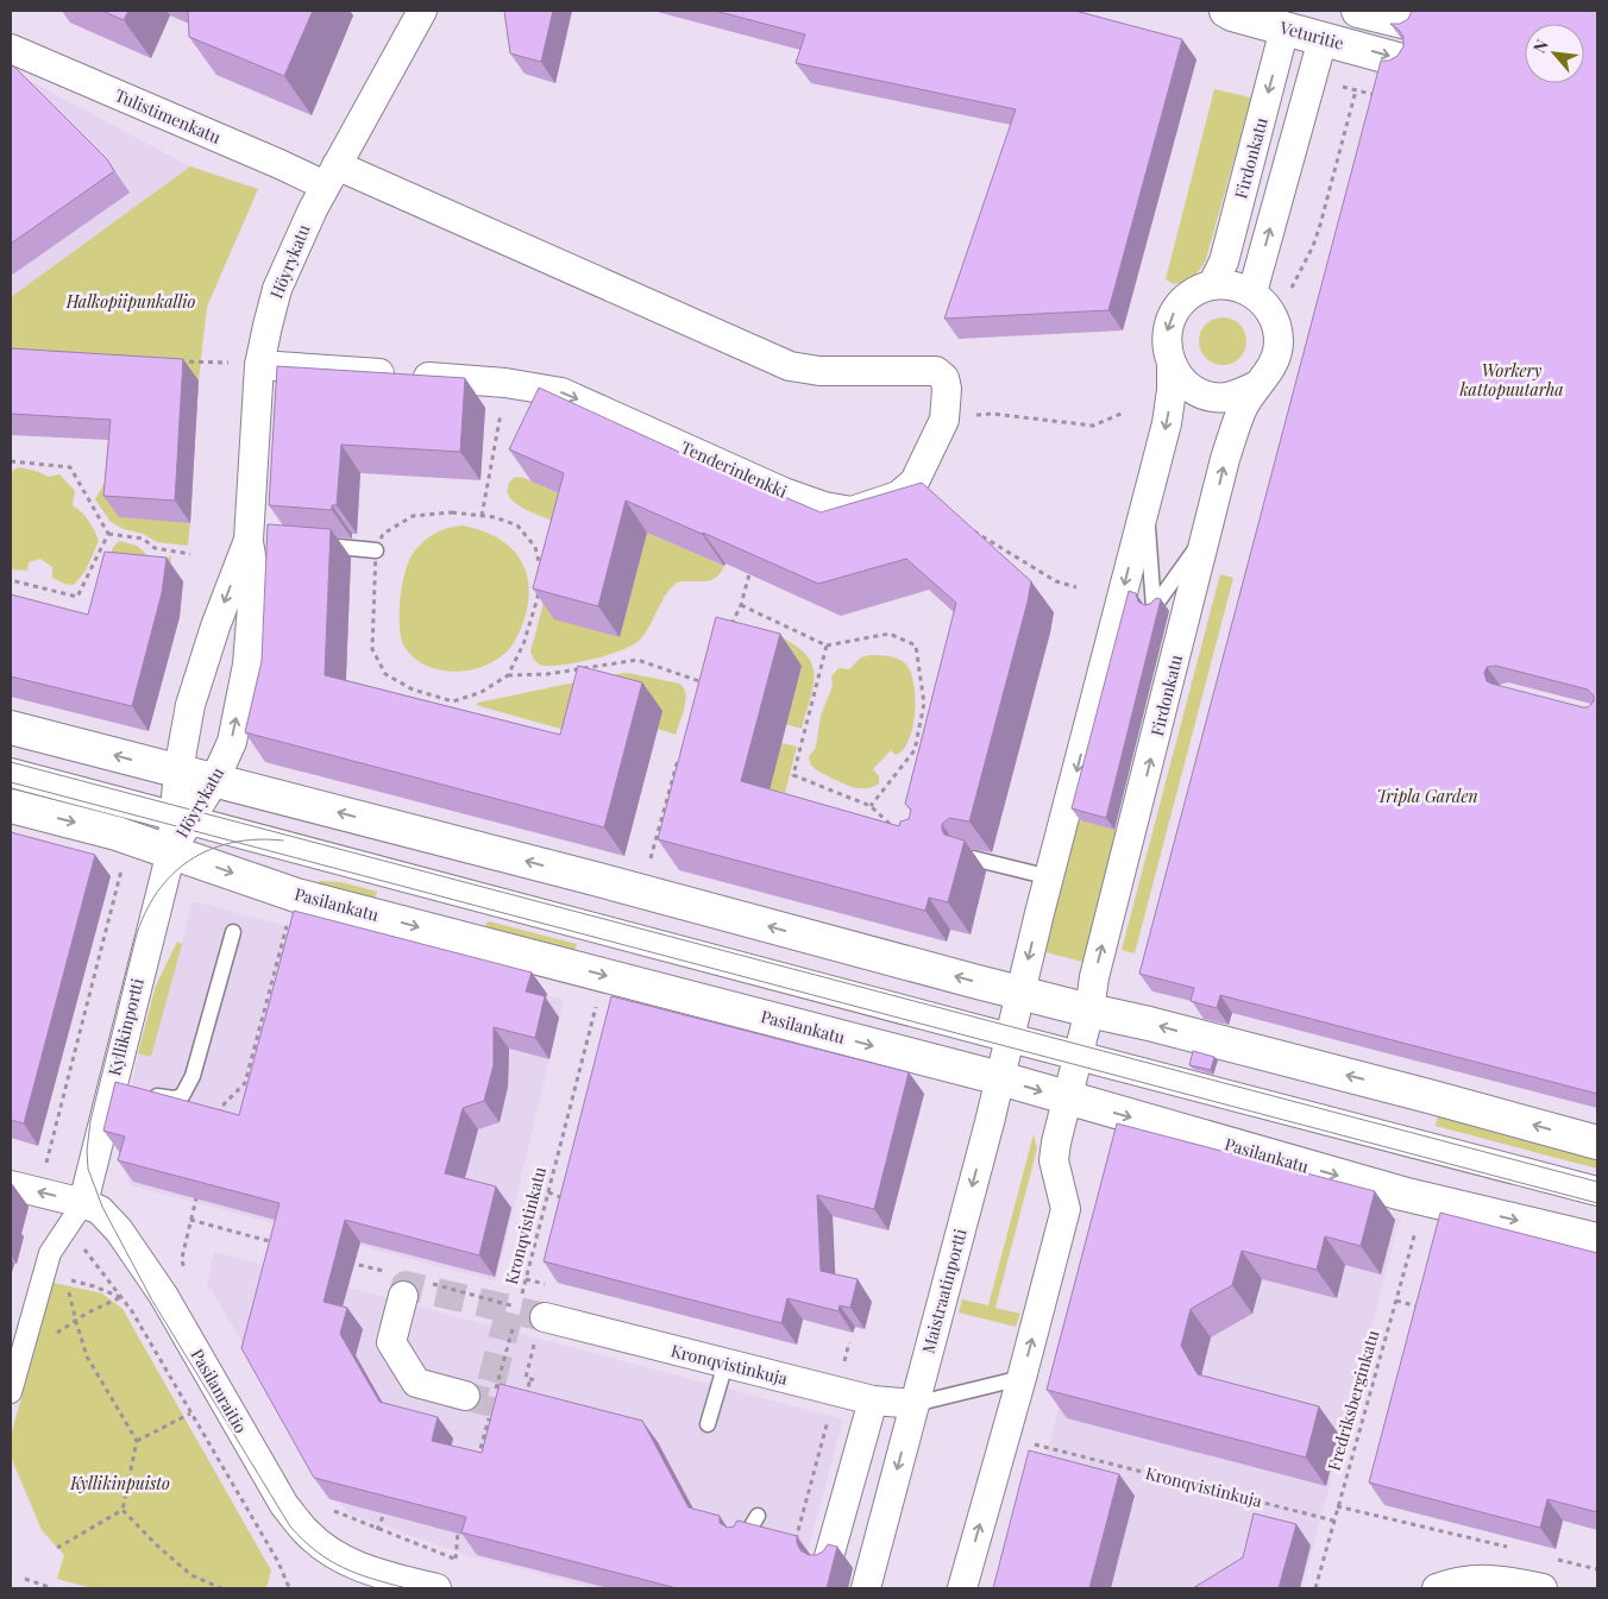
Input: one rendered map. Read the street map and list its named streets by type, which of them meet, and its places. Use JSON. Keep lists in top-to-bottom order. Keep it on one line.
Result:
{"streets":{"street":["Veturitie","Tulistimenkatu","Firdonkatu","Höyrykatu","Tenderinlenkki","Pasilankatu","Kyllikinportti","Maistraatinportti","Kronqvistinkuja","Pasilanraitio"],"path":["Kronqvistinkatu","Fredriksberginkatu"]},"crossings":[["Veturitie","Firdonkatu"],["Tulistimenkatu","Höyrykatu"],["Tulistimenkatu","Tenderinlenkki"],["Höyrykatu","Tenderinlenkki"],["Höyrykatu","Pasilankatu"],["Höyrykatu","Kyllikinportti"],["Pasilankatu","Kyllikinportti"],["Pasilankatu","Maistraatinportti"],["Kyllikinportti","Pasilanraitio"],["Maistraatinportti","Kronqvistinkuja"],["Kronqvistinkuja","Fredriksberginkatu"]],"one_way":["Tenderinlenkki"],"parks":["Halkopiipunkallio","Workery kattopuutarha","Tripla Garden","Kyllikinpuisto"],"north":"top left"}
